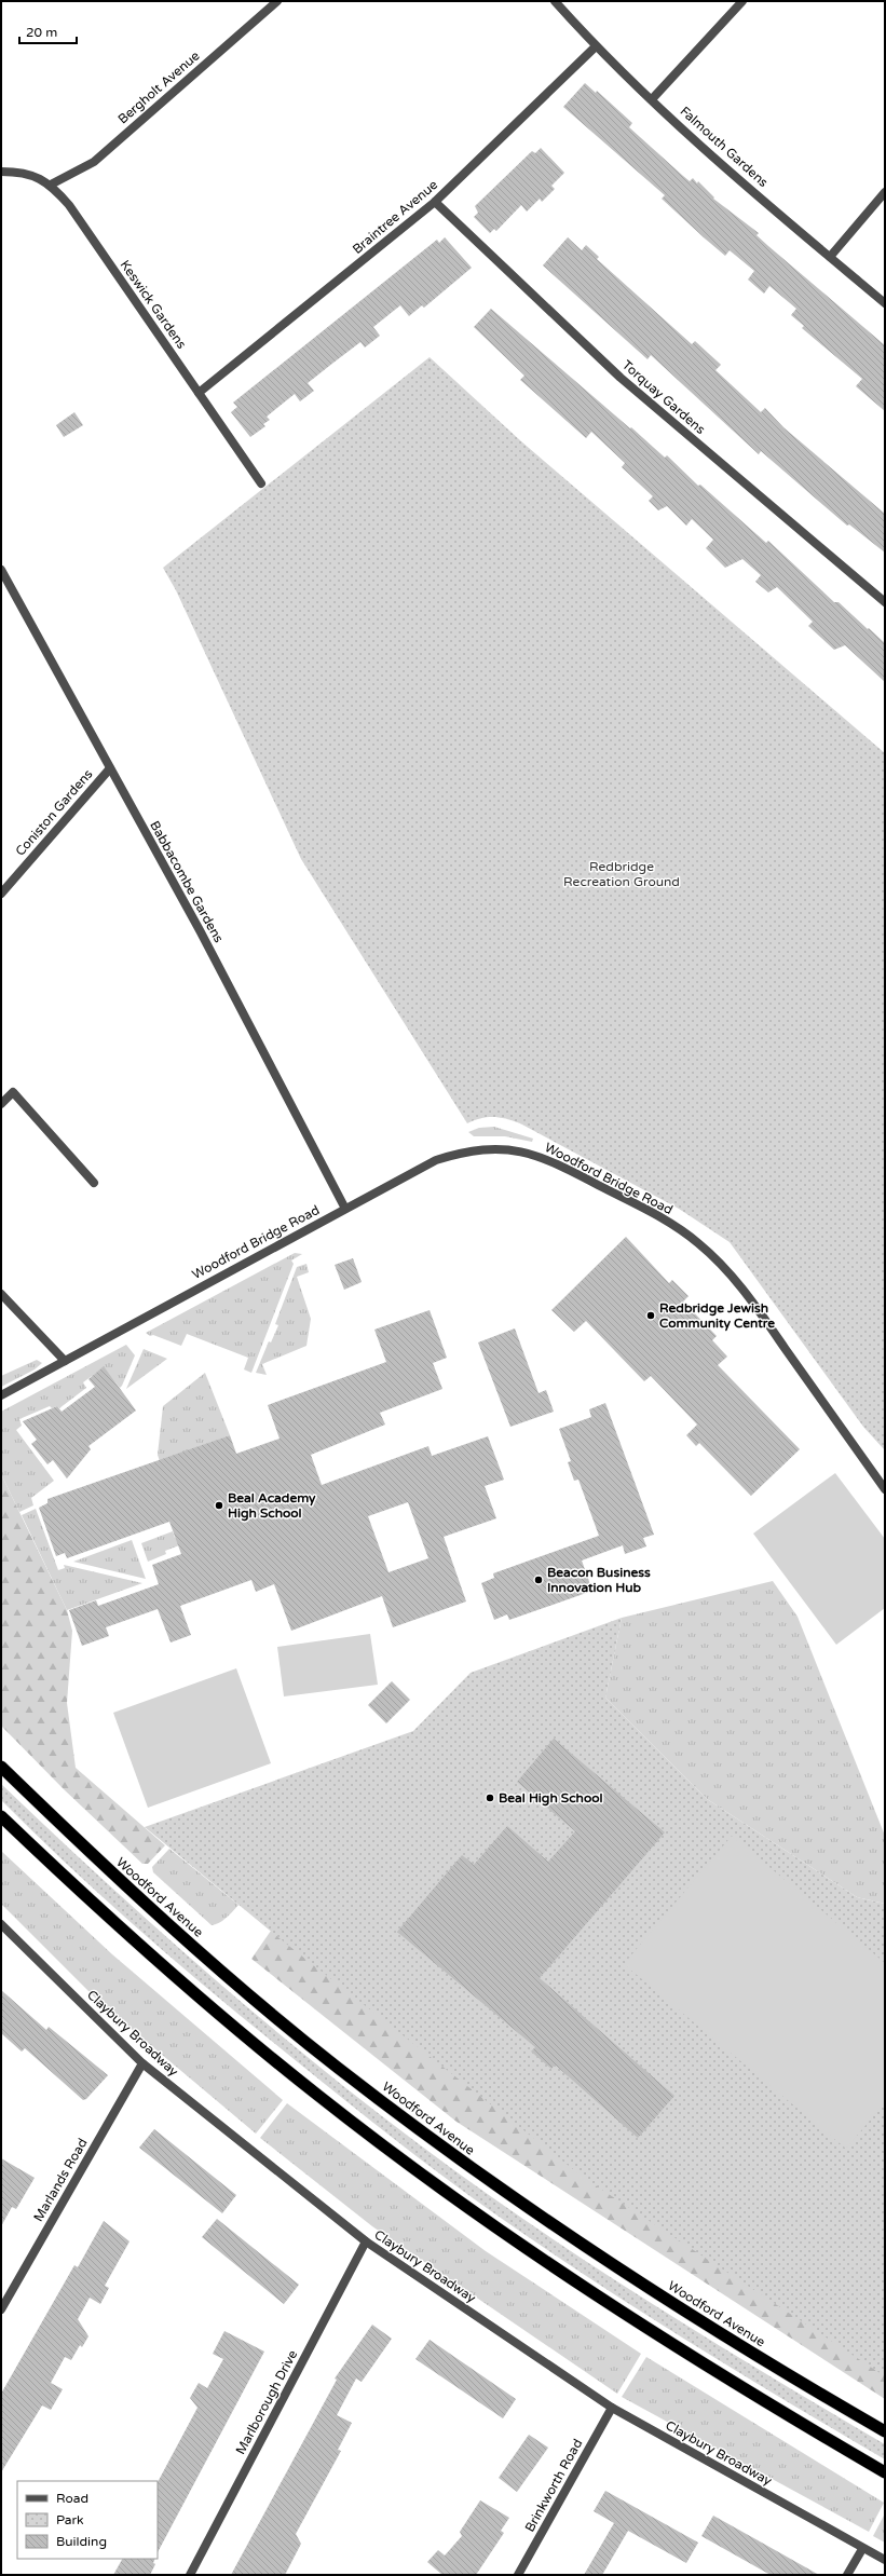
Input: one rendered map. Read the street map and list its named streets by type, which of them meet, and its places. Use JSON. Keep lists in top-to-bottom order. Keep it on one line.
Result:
{"streets":{"highway":["Woodford Avenue"],"street":["Bergholt Avenue","Falmouth Gardens","Braintree Avenue","Keswick Gardens","Torquay Gardens","Coniston Gardens","Babbacombe Gardens","Woodford Bridge Road","Claybury Broadway","Marlands Road","Marlborough Drive","Brinkworth Road"]},"crossings":[["Bergholt Avenue","Keswick Gardens"],["Falmouth Gardens","Braintree Avenue"],["Braintree Avenue","Keswick Gardens"],["Braintree Avenue","Torquay Gardens"],["Coniston Gardens","Babbacombe Gardens"],["Babbacombe Gardens","Woodford Bridge Road"],["Claybury Broadway","Marlands Road"],["Claybury Broadway","Marlborough Drive"],["Claybury Broadway","Brinkworth Road"]],"parks":["Redbridge Recreation Ground"],"places":["Redbridge Jewish Community Centre","Beal Academy High School","Beacon Business Innovation Hub","Beal High School"],"legend":["Road","Park","Building"],"scale_bar":"20 m"}
